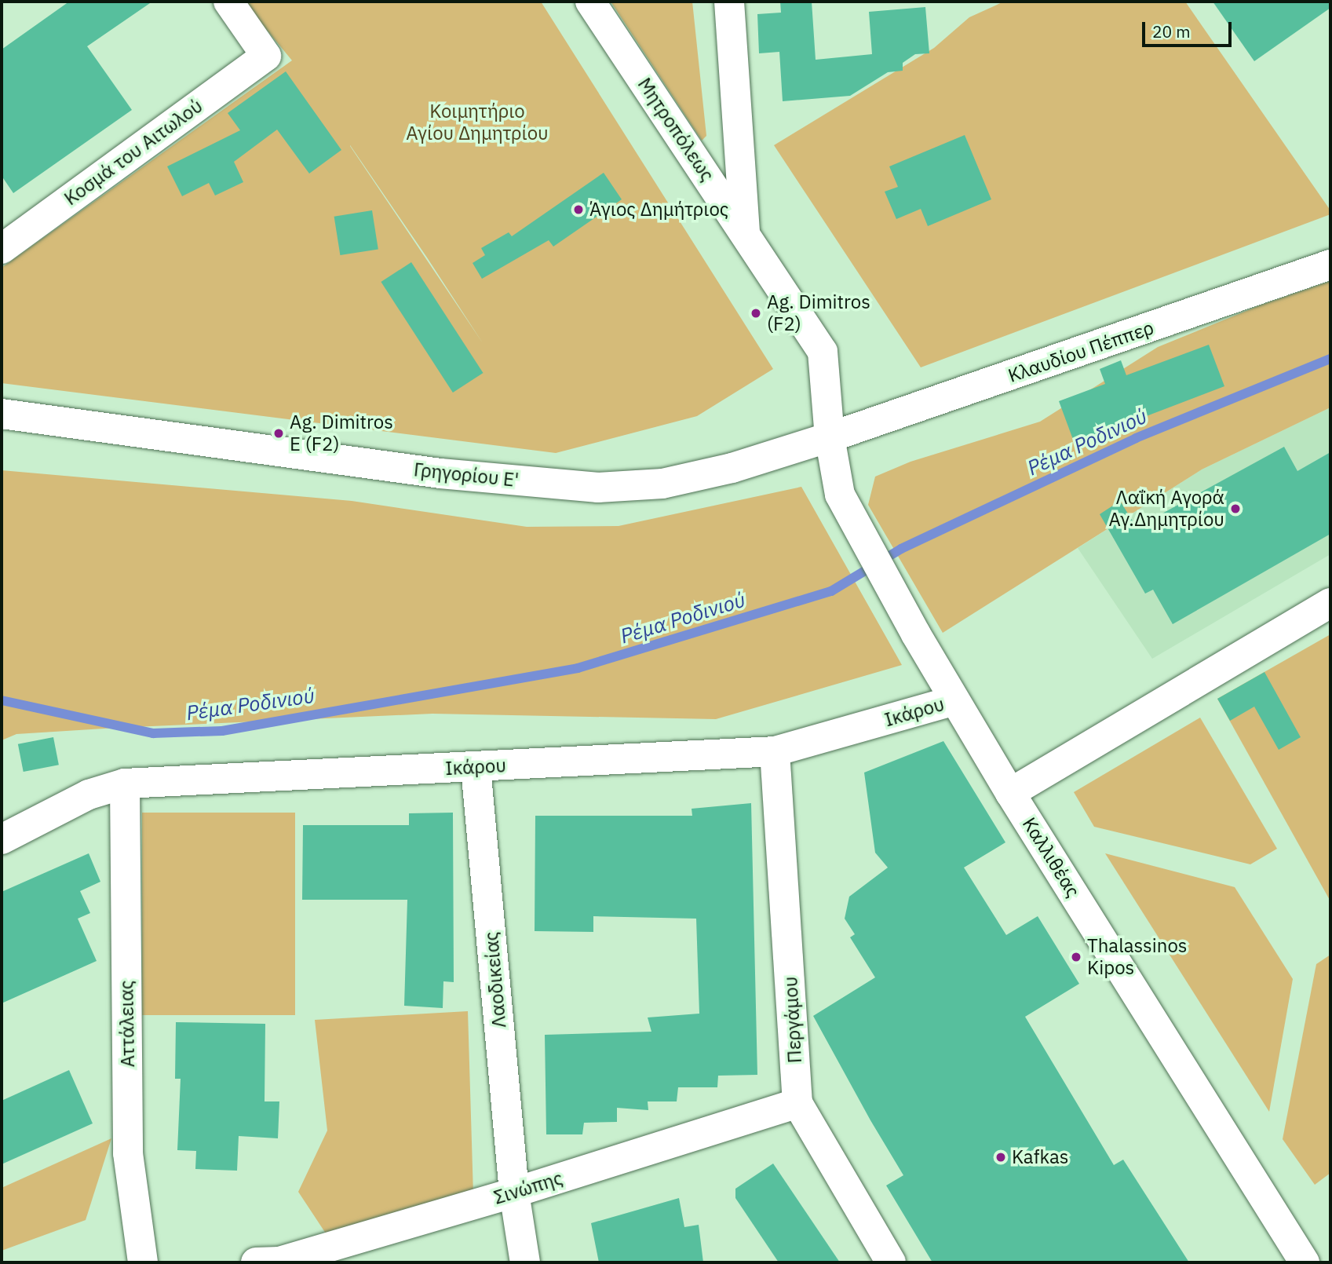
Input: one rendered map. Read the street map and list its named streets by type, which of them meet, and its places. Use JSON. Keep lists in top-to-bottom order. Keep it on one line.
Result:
{"streets":{"street":["Μητροπόλεως","Κοσμά του Αιτωλού","Κλαυδίου Πέππερ","Γρηγορίου Ε'","Ικάρου","Καλλιθέας","Λαοδικείας","Περγάμου","Αττάλειας","Σινώπης"]},"crossings":[["Μητροπόλεως","Κλαυδίου Πέππερ"],["Μητροπόλεως","Γρηγορίου Ε'"],["Μητροπόλεως","Καλλιθέας"],["Κλαυδίου Πέππερ","Γρηγορίου Ε'"],["Κλαυδίου Πέππερ","Καλλιθέας"],["Γρηγορίου Ε'","Καλλιθέας"],["Ικάρου","Καλλιθέας"],["Ικάρου","Λαοδικείας"],["Ικάρου","Περγάμου"],["Ικάρου","Αττάλειας"],["Λαοδικείας","Σινώπης"],["Περγάμου","Σινώπης"]],"water":["Ρέμα Ροδινιού"],"parks":["Κοιμητήριο Αγίου Δημητρίου"],"places":["Άγιος Δημήτριος","Ag. Dimitros (F2)","Ag. Dimitros E (F2)","Λαΐκή Αγορά Αγ.Δημητρίου","Thalassinos Kipos","Kafkas"],"scale_bar":"20 m"}
